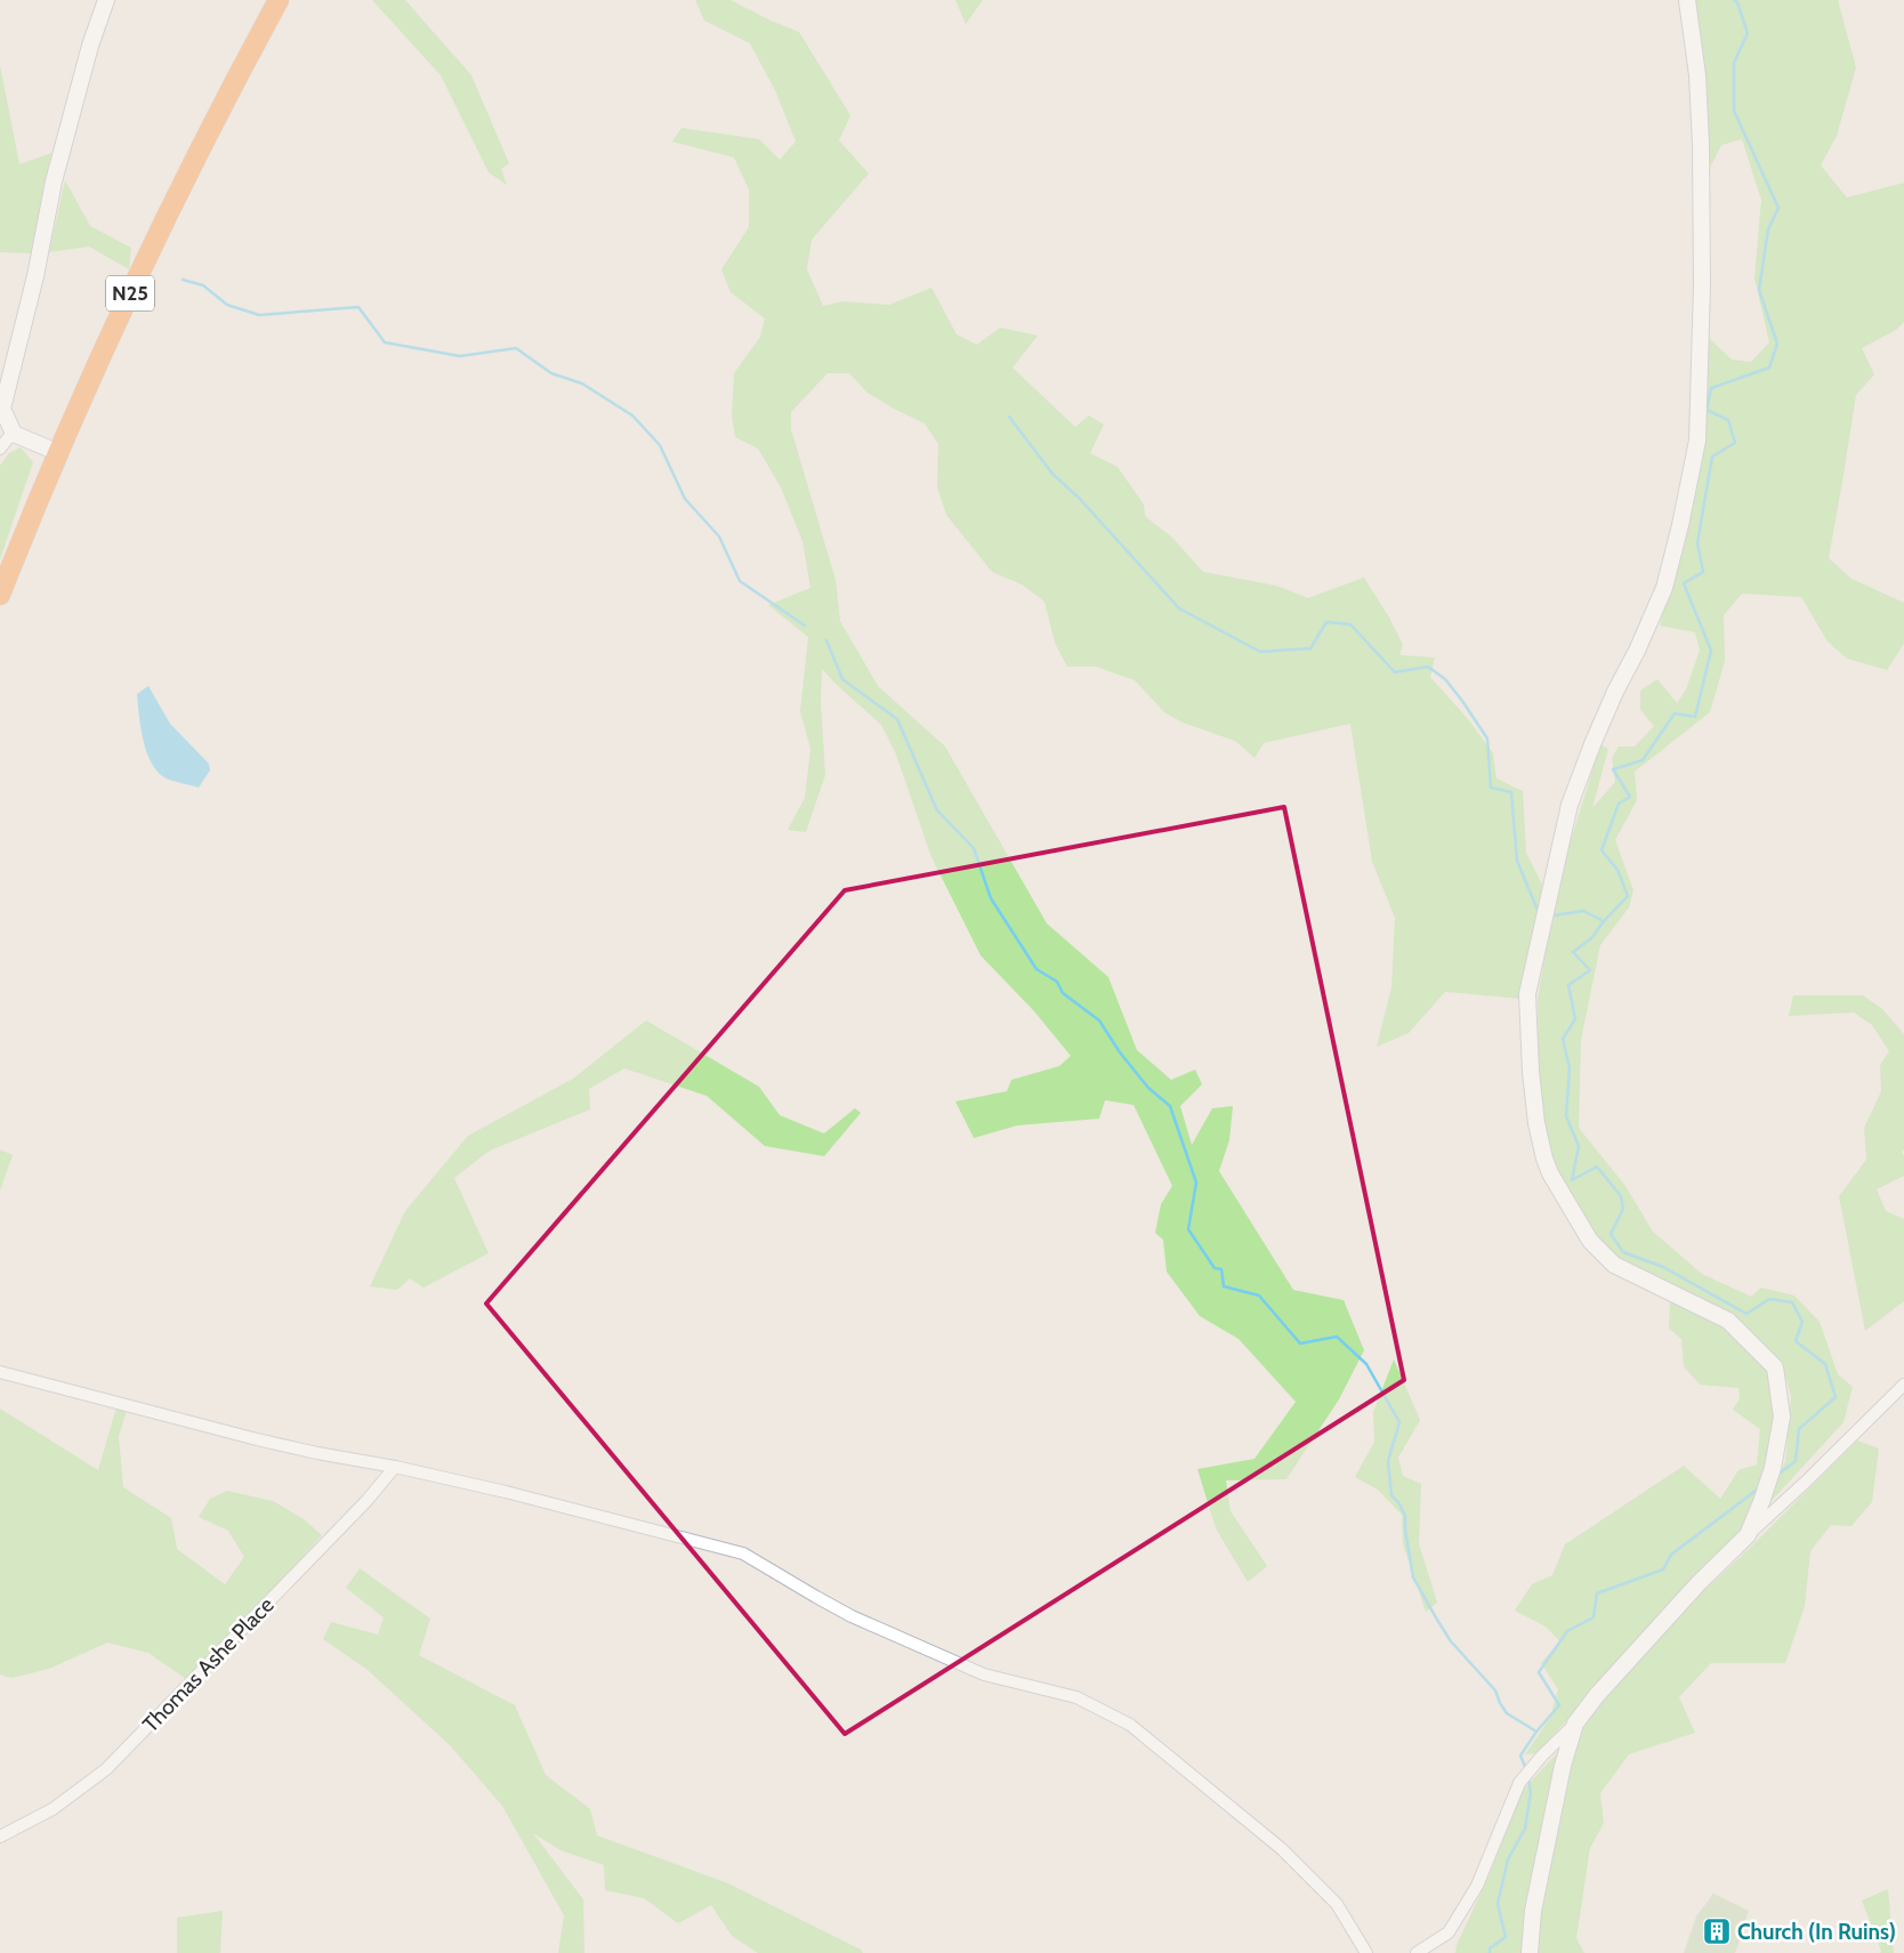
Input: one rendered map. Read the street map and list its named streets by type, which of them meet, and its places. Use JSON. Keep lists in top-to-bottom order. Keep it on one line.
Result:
{"streets":{"highway":["N25"],"street":["Thomas Ashe Place"]},"places":{"building":["Church (In Ruins)"]}}
